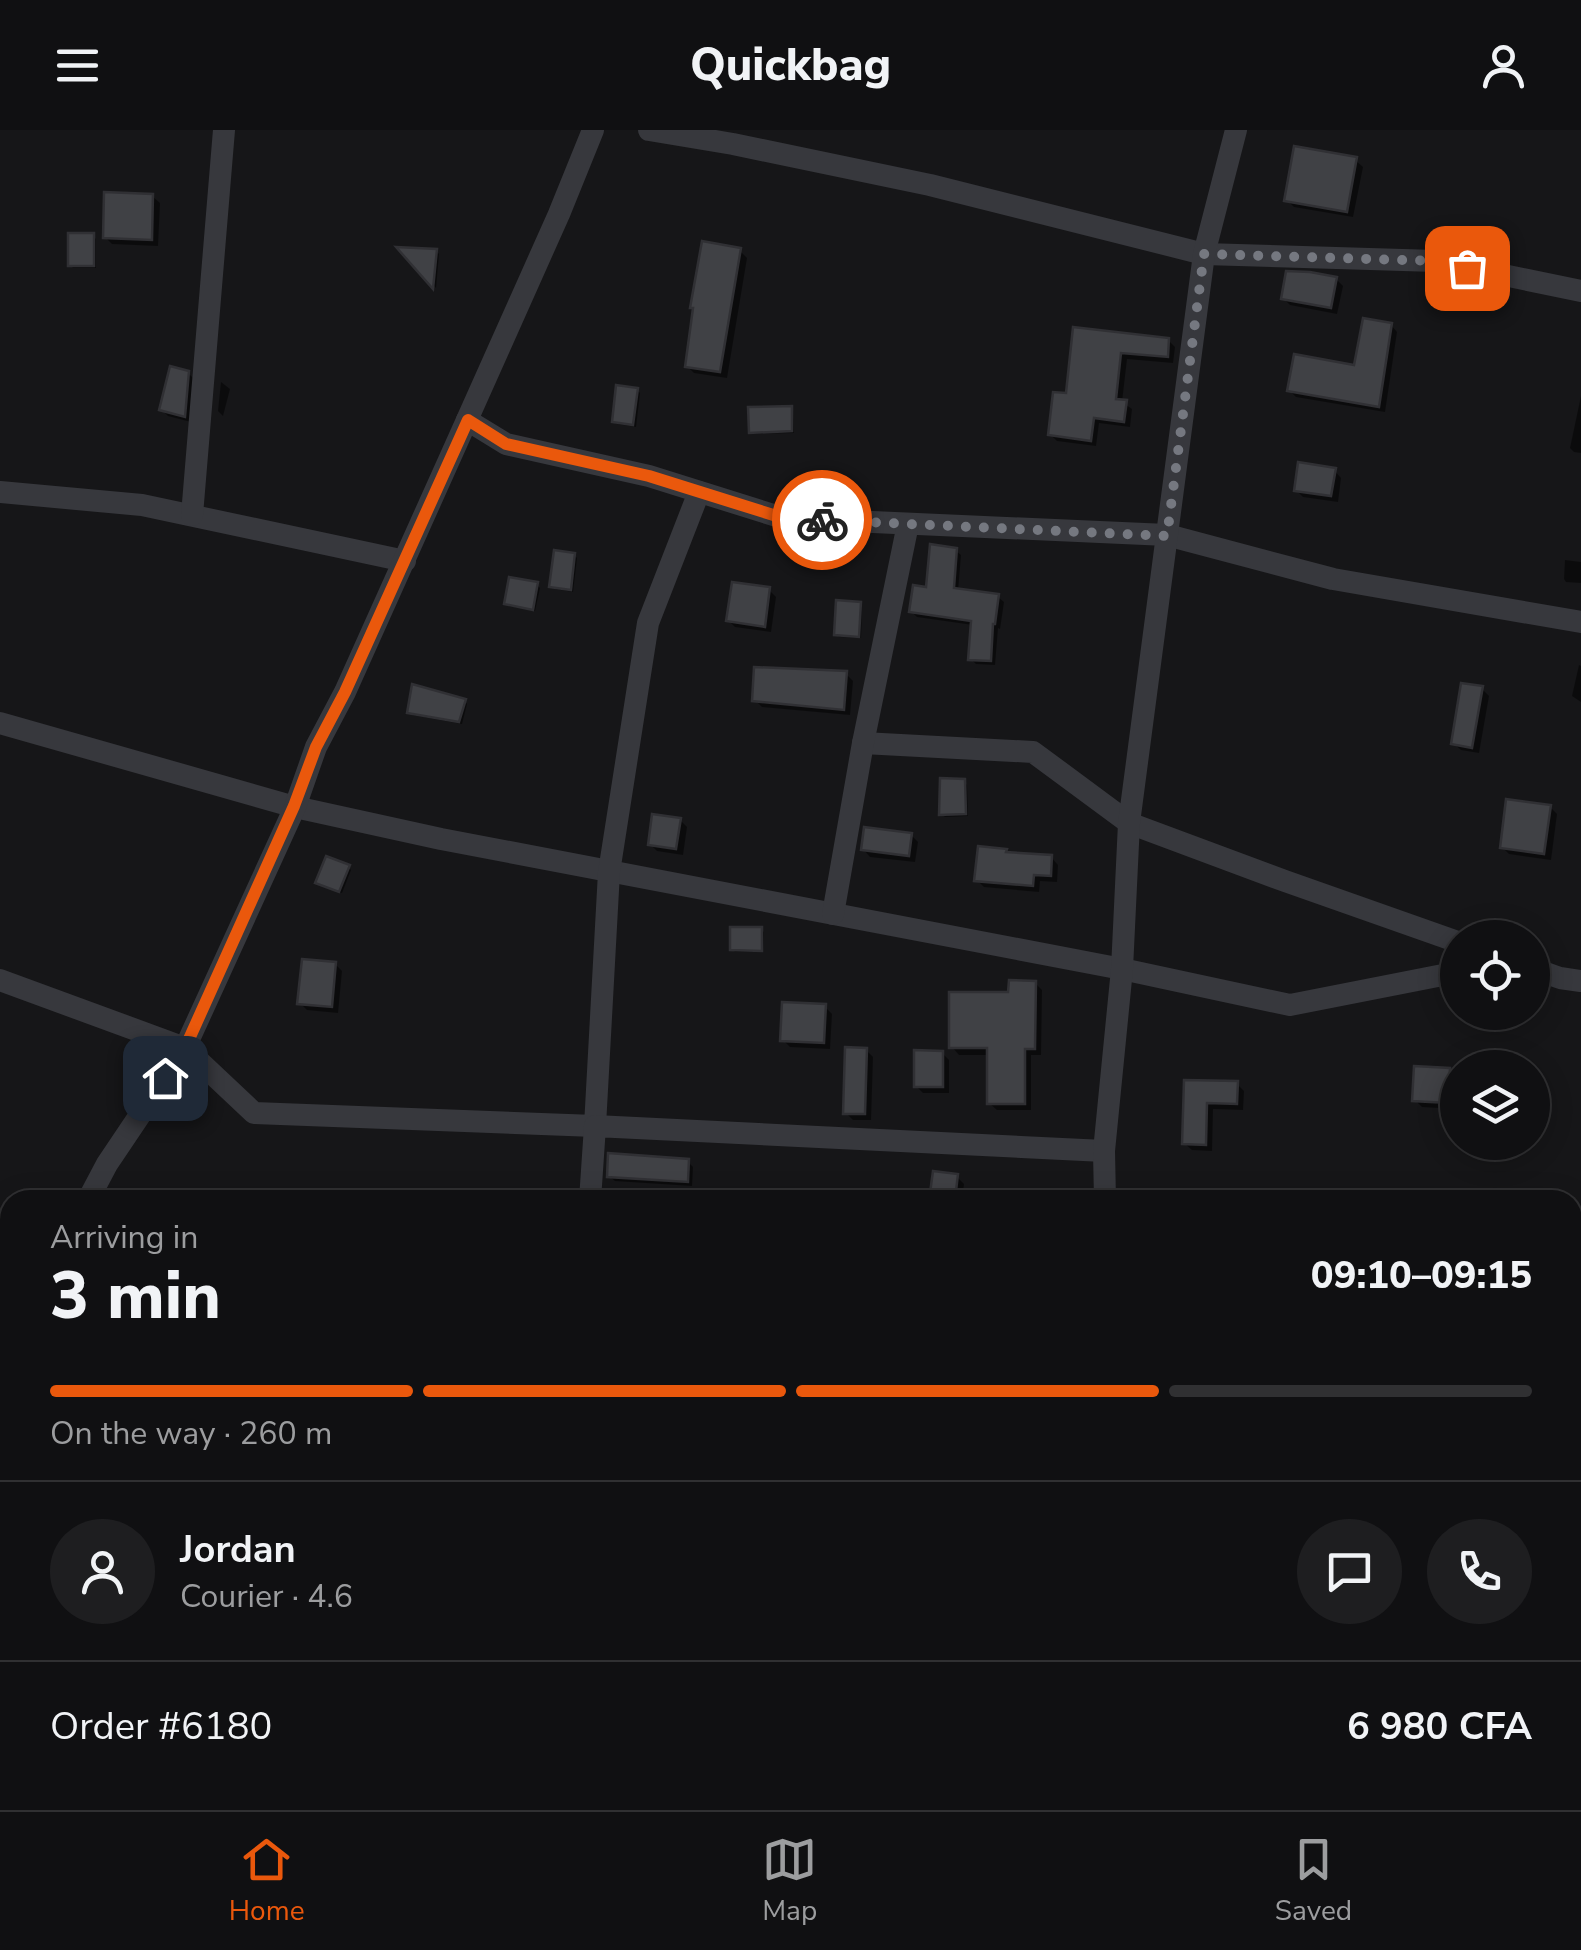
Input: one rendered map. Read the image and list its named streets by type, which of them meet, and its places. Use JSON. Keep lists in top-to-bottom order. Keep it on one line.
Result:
{"page":{"header":"Quickbag","heading":["3 min","Arriving in","09:10–09:15"],"panel":["Jordan","Courier · 4.6","Order #6180","6 980 CFA"],"bar":"On the way · 260 m","tabs":["Home","Map","Saved"]}}
